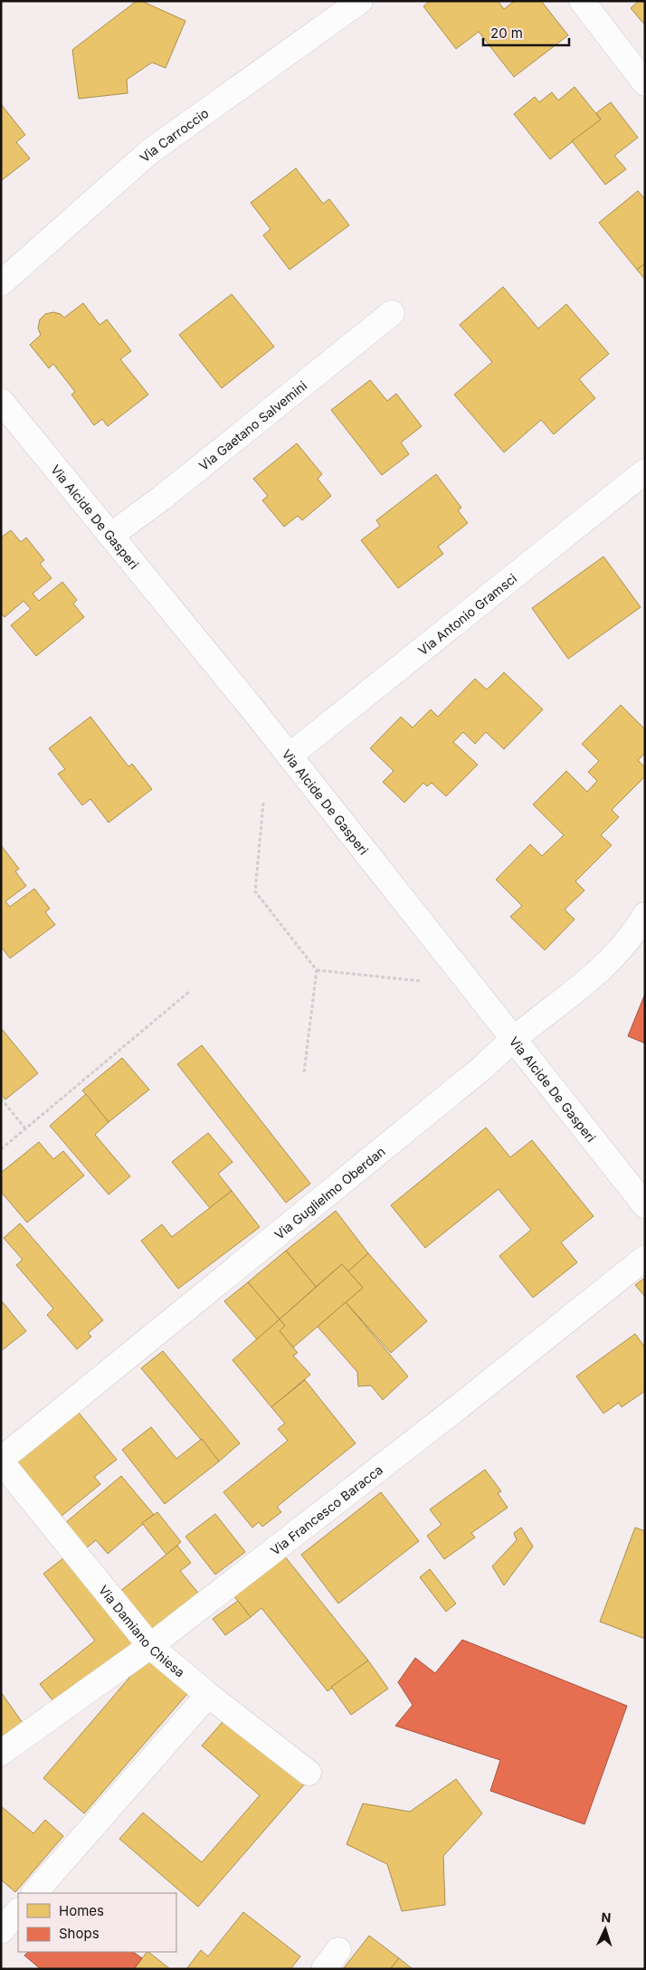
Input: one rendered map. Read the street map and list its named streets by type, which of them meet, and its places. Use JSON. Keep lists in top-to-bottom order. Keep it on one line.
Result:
{"streets":{"street":["Via Carroccio","Via Gaetano Salvemini","Via Alcide De Gasperi","Via Antonio Gramsci","Via Guglielmo Oberdan","Via Francesco Baracca","Via Damiano Chiesa"]},"crossings":[["Via Gaetano Salvemini","Via Alcide De Gasperi"],["Via Alcide De Gasperi","Via Antonio Gramsci"],["Via Alcide De Gasperi","Via Guglielmo Oberdan"],["Via Guglielmo Oberdan","Via Damiano Chiesa"],["Via Francesco Baracca","Via Damiano Chiesa"]],"legend":["Homes","Shops"],"scale_bar":"20 m","north":"top"}
